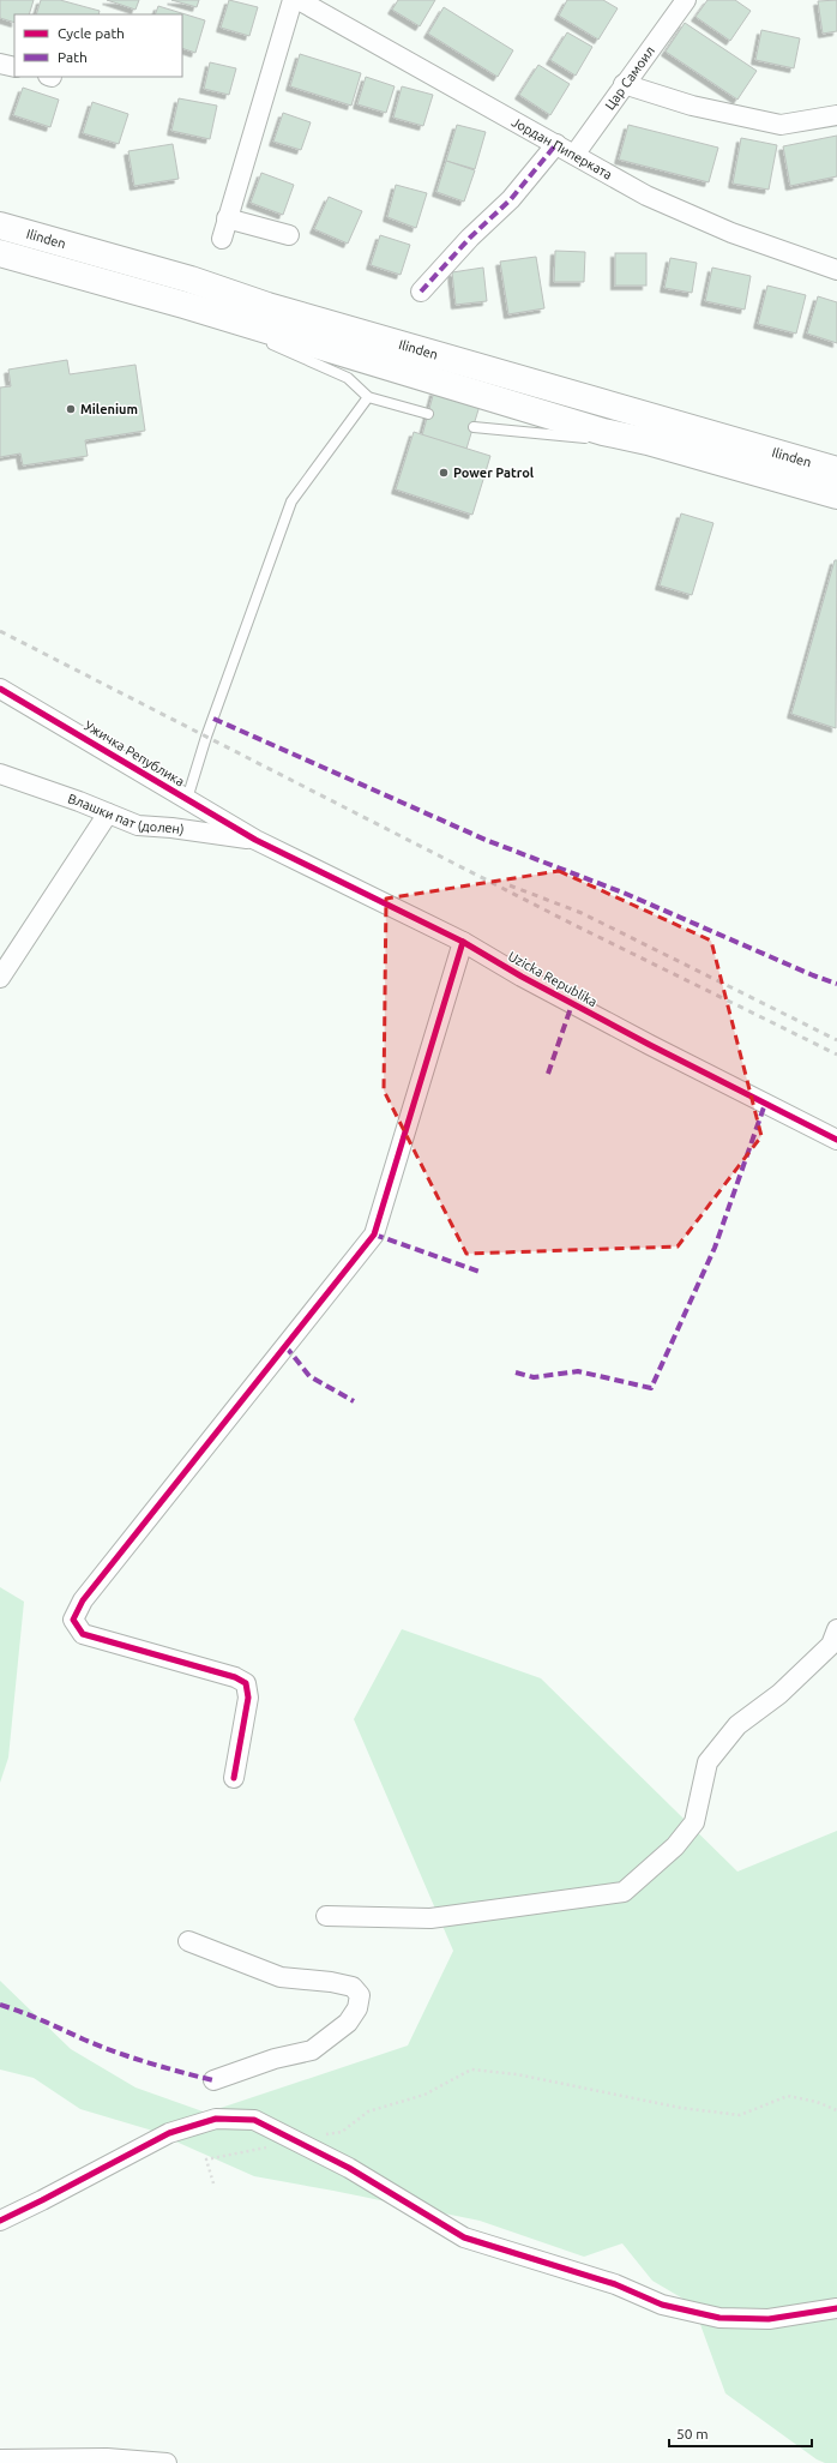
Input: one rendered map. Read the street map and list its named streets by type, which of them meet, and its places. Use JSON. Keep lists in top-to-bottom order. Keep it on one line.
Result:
{"streets":{"main road":["Ilinden"],"street":["Цар Самоил","Јордан Пиперката","Ужичка Република","Влашки пат (долен)","Uzicka Republika"]},"crossings":[["Цар Самоил","Јордан Пиперката"],["Ужичка Република","Влашки пат (долен)"],["Ужичка Република","Uzicka Republika"],["Влашки пат (долен)","Uzicka Republika"]],"places":["Milenium","Power Patrol"],"legend":["Cycle path","Path"],"scale_bar":"50 m"}
